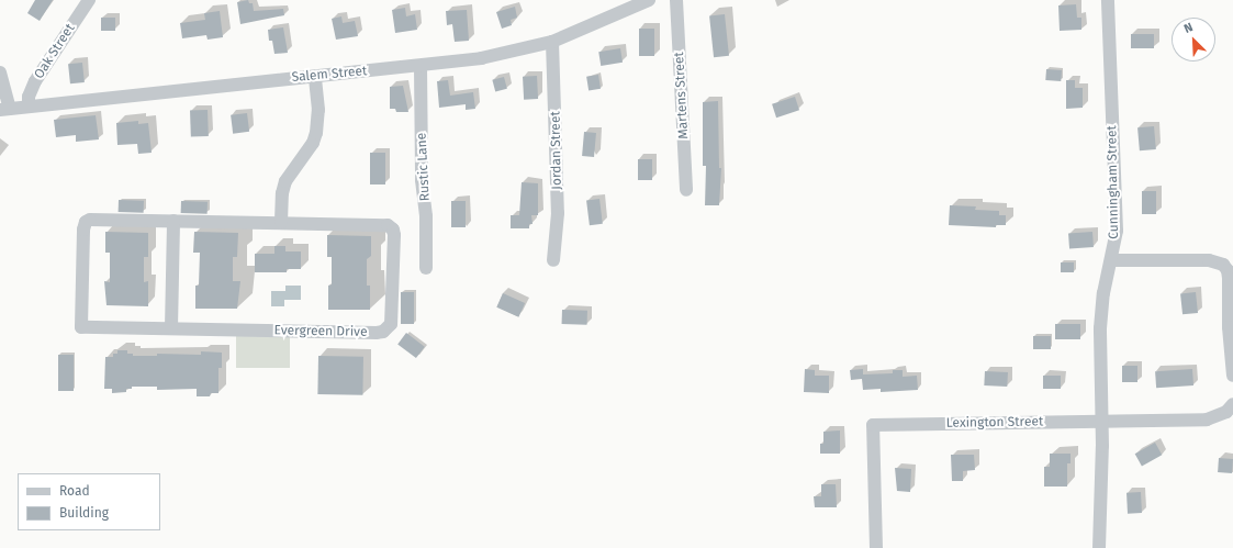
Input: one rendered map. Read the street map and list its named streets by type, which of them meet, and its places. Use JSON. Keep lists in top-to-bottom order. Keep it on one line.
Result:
{"streets":{"street":["Oak Street","Salem Street","Martens Street","Jordan Street","Rustic Lane","Cunningham Street","Evergreen Drive","Lexington Street"]},"crossings":[["Oak Street","Salem Street"],["Salem Street","Jordan Street"],["Salem Street","Rustic Lane"],["Cunningham Street","Lexington Street"]],"legend":["Road","Building"],"north":"top left"}
